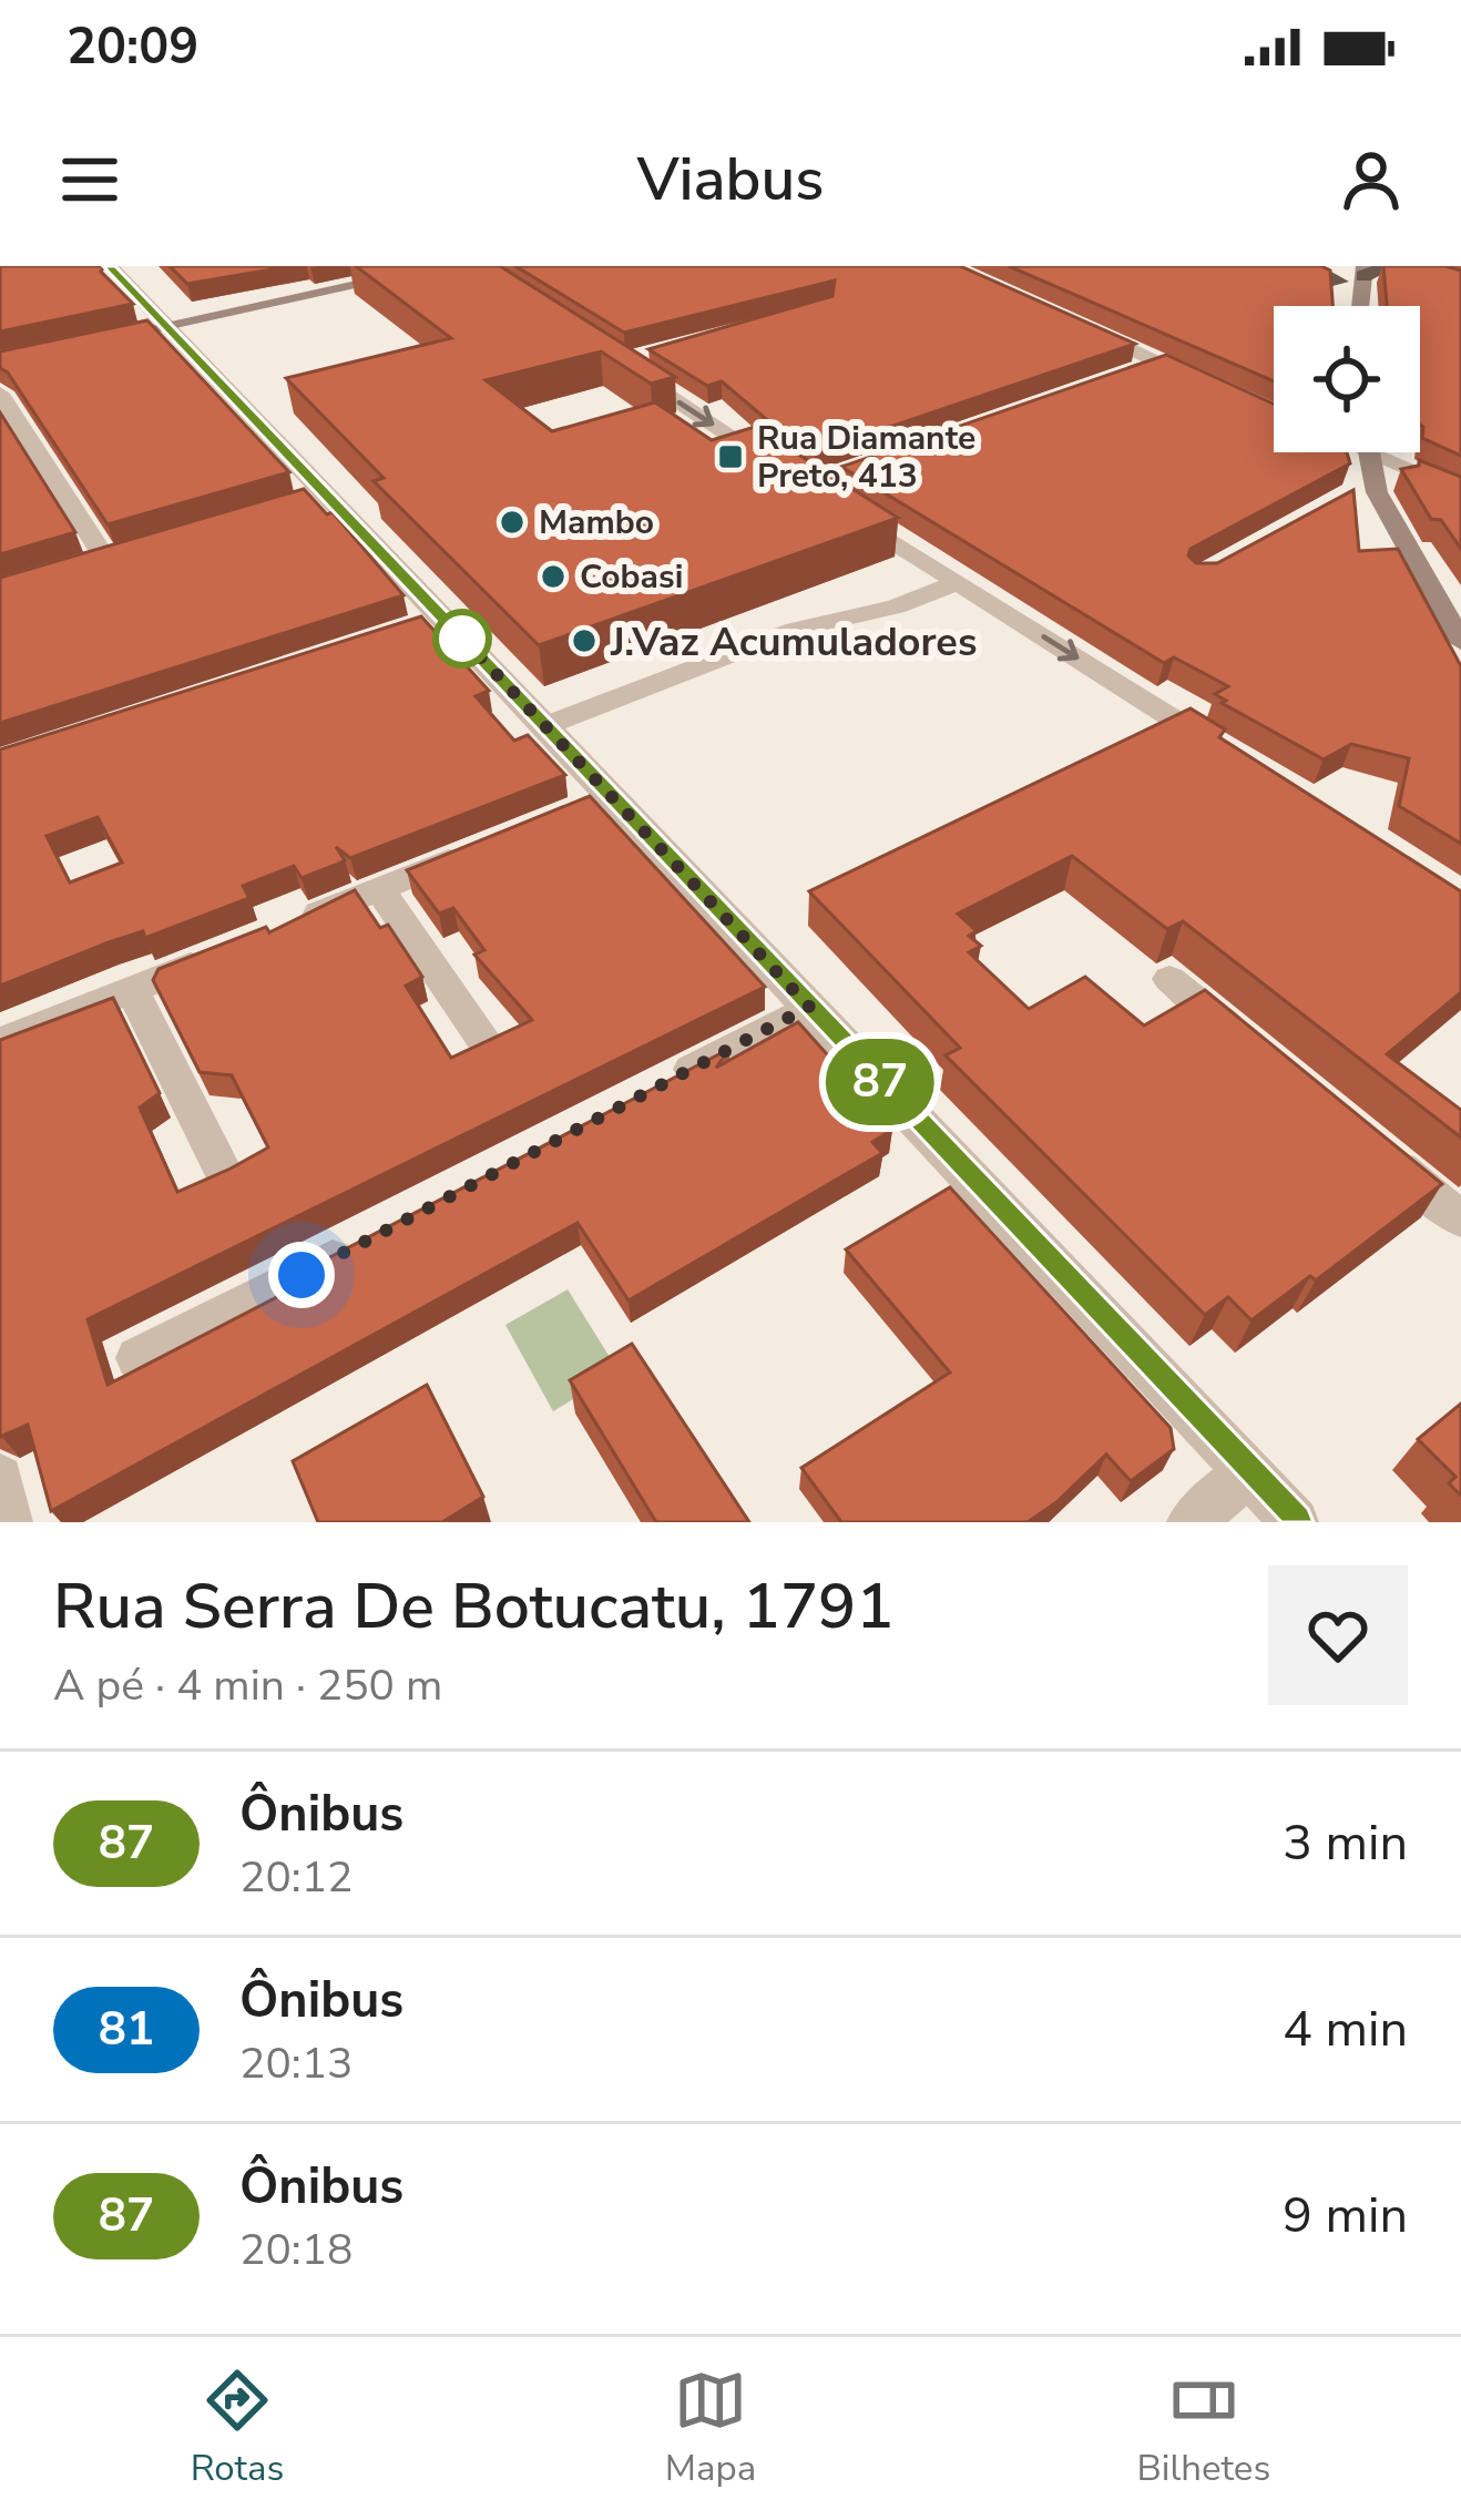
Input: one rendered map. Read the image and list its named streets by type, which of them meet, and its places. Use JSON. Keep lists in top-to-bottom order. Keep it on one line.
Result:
{"places":{"transit":["Rua Diamante Preto, 413"],"other":["Mambo","Cobasi","J.Vaz Acumuladores"]},"lines":["bus line 87"],"page":{"status":"20:09","header":"Viabus","on_map":"87","heading":["Rua Serra De Botucatu, 1791","A pé · 4 min · 250 m"],"list":[{"mark":"87","name":"Ônibus","note":"20:12","value":"3 min"},{"mark":"81","name":"Ônibus","note":"20:13","value":"4 min"},{"mark":"87","name":"Ônibus","note":"20:18","value":"9 min"}],"tabs":["Rotas","Mapa","Bilhetes"]}}
